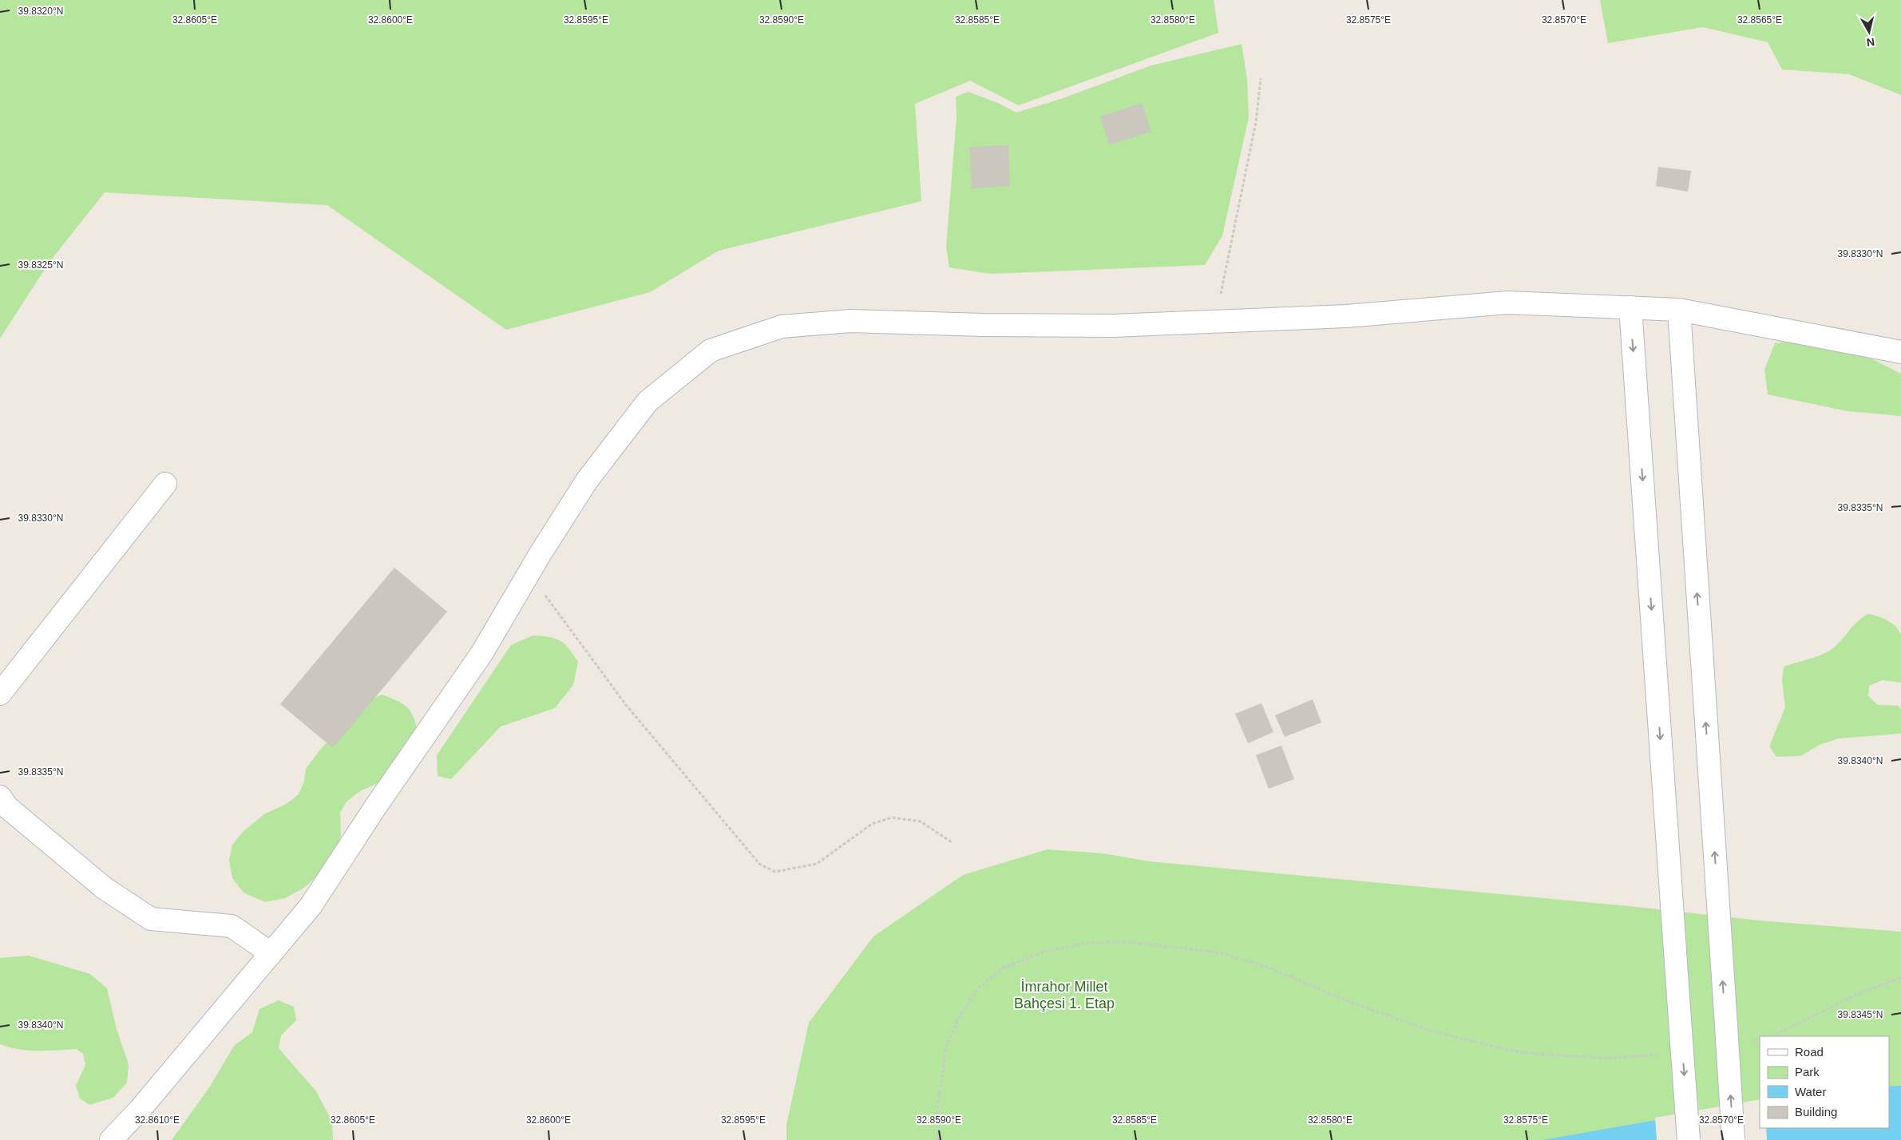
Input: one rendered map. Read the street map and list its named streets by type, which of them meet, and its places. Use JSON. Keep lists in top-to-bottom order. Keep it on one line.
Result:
{"parks":["İmrahor Millet Bahçesi 1. Etap"],"legend":["Road","Park","Water","Building"],"north":"bottom","coordinates":["39.8320°N","32.8605°E","32.8600°E","32.8595°E","32.8590°E","32.8585°E","32.8580°E","32.8575°E","32.8570°E","32.8565°E","39.8330°N","39.8325°N","39.8335°N","39.8340°N","39.8345°N","32.8610°E"]}
